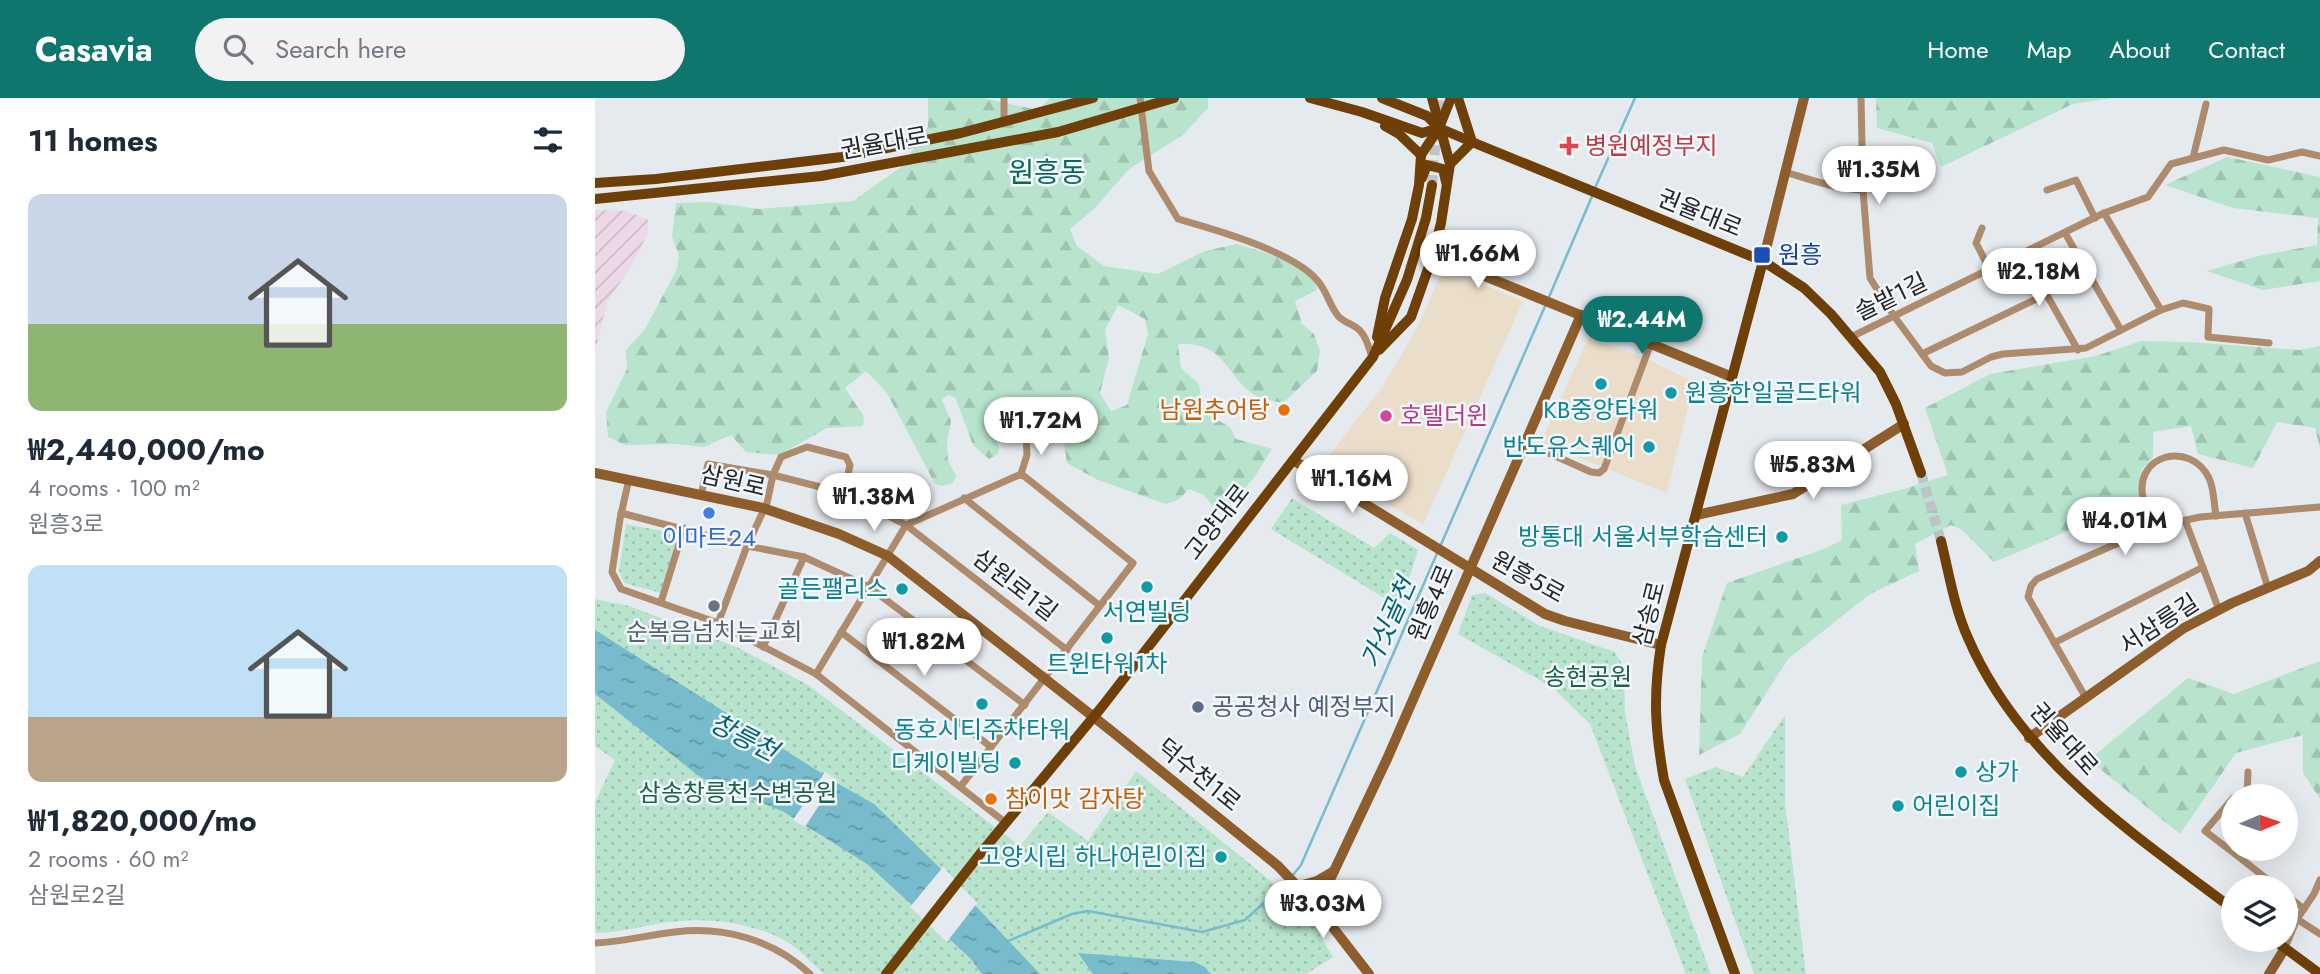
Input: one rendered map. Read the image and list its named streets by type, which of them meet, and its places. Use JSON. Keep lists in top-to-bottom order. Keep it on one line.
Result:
{"streets":{"main road":["권율대로","고양대로","삼송로"],"street":["솔밭1길","삼원로","원흥5로","삼원로1길","원흥4로","서삼릉길","덕수천1로"]},"crossings":[["권율대로","솔밭1길"],["권율대로","삼송로"],["권율대로","서삼릉길"],["삼원로","고양대로"],["삼원로","삼원로1길"],["삼원로","덕수천1로"],["고양대로","원흥5로"],["고양대로","덕수천1로"],["원흥5로","원흥4로"],["원흥5로","삼송로"]],"districts":["원흥동"],"water":["가싯골천","창릉천"],"parks":["송현공원","삼송창릉천수변공원"],"places":{"health":["병원예정부지"],"transit":["원흥"],"other":["KB중앙타워","원흥한일골드타워","남원추어탕","호텔더윈","반도유스퀘어","이마트24","방통대 서울서부학습센터","서연빌딩","골든팰리스","순복음넘치는교회","트윈타워1차","동호시티주차타워","공공청사 예정부지","디케이빌딩","상가","참이맛 감자탕","어린이집","고양시립 하나어린이집"]},"north":"right","page":{"header":"Casavia","search":"Search here","nav":["Home","Map","About","Contact"],"heading":"11 homes","price":["₩1.35M","₩1.66M","₩2.18M","₩2.44M","₩1.72M","₩5.83M","₩1.16M","₩1.38M","₩4.01M","₩1.82M","₩3.03M"],"list":[{"name":"₩2,440,000/mo","note":"4 rooms · 100 m² · 원흥3로"},{"name":"₩1,820,000/mo","note":"2 rooms · 60 m² · 삼원로2길"}]}}
